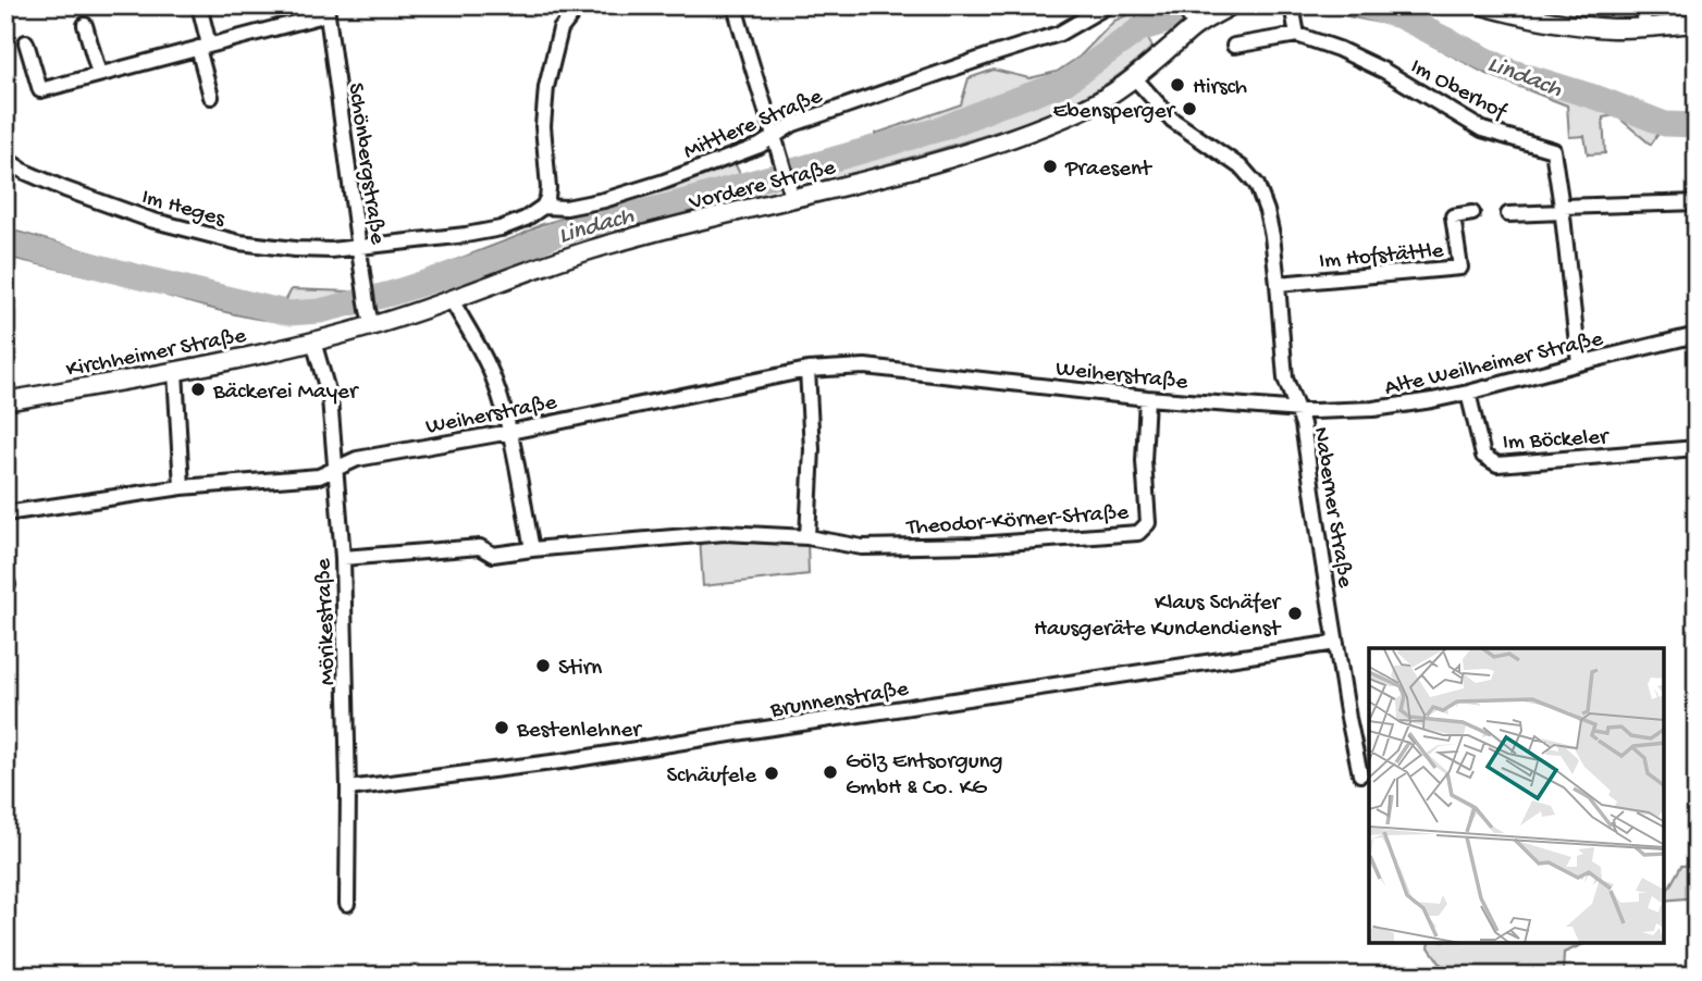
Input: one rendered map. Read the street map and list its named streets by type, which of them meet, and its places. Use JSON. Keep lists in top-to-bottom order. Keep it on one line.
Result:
{"streets":{"main road":["Vordere Straße","Kirchheimer Straße"],"street":["Im Oberhof","Mittlere Straße","Schönbergstraße","Im Heges","Im Hofstättle","Alte Weilheimer Straße","Weiherstraße","Im Böckeler","Naberner Straße","Theodor-Körner-Straße","Mörikestraße","Brunnenstraße"]},"crossings":[["Mittlere Straße","Schönbergstraße"],["Mittlere Straße","Im Heges"],["Schönbergstraße","Vordere Straße"],["Schönbergstraße","Im Heges"],["Vordere Straße","Kirchheimer Straße"],["Vordere Straße","Naberner Straße"],["Vordere Straße","Mörikestraße"],["Im Hofstättle","Naberner Straße"],["Kirchheimer Straße","Mörikestraße"],["Alte Weilheimer Straße","Weiherstraße"],["Alte Weilheimer Straße","Im Böckeler"],["Alte Weilheimer Straße","Naberner Straße"],["Weiherstraße","Naberner Straße"],["Weiherstraße","Theodor-Körner-Straße"],["Weiherstraße","Mörikestraße"],["Naberner Straße","Brunnenstraße"],["Theodor-Körner-Straße","Mörikestraße"],["Mörikestraße","Brunnenstraße"]],"water":["Lindach"],"places":["Hirsch","Ebensperger","Praesent","Bäckerei Mayer","Klaus Schäfer Hausgeräte Kundendienst","Stirn","Bestenlehner","Gölz Entsorgung GmbH & Co. KG","Schäufele"]}
